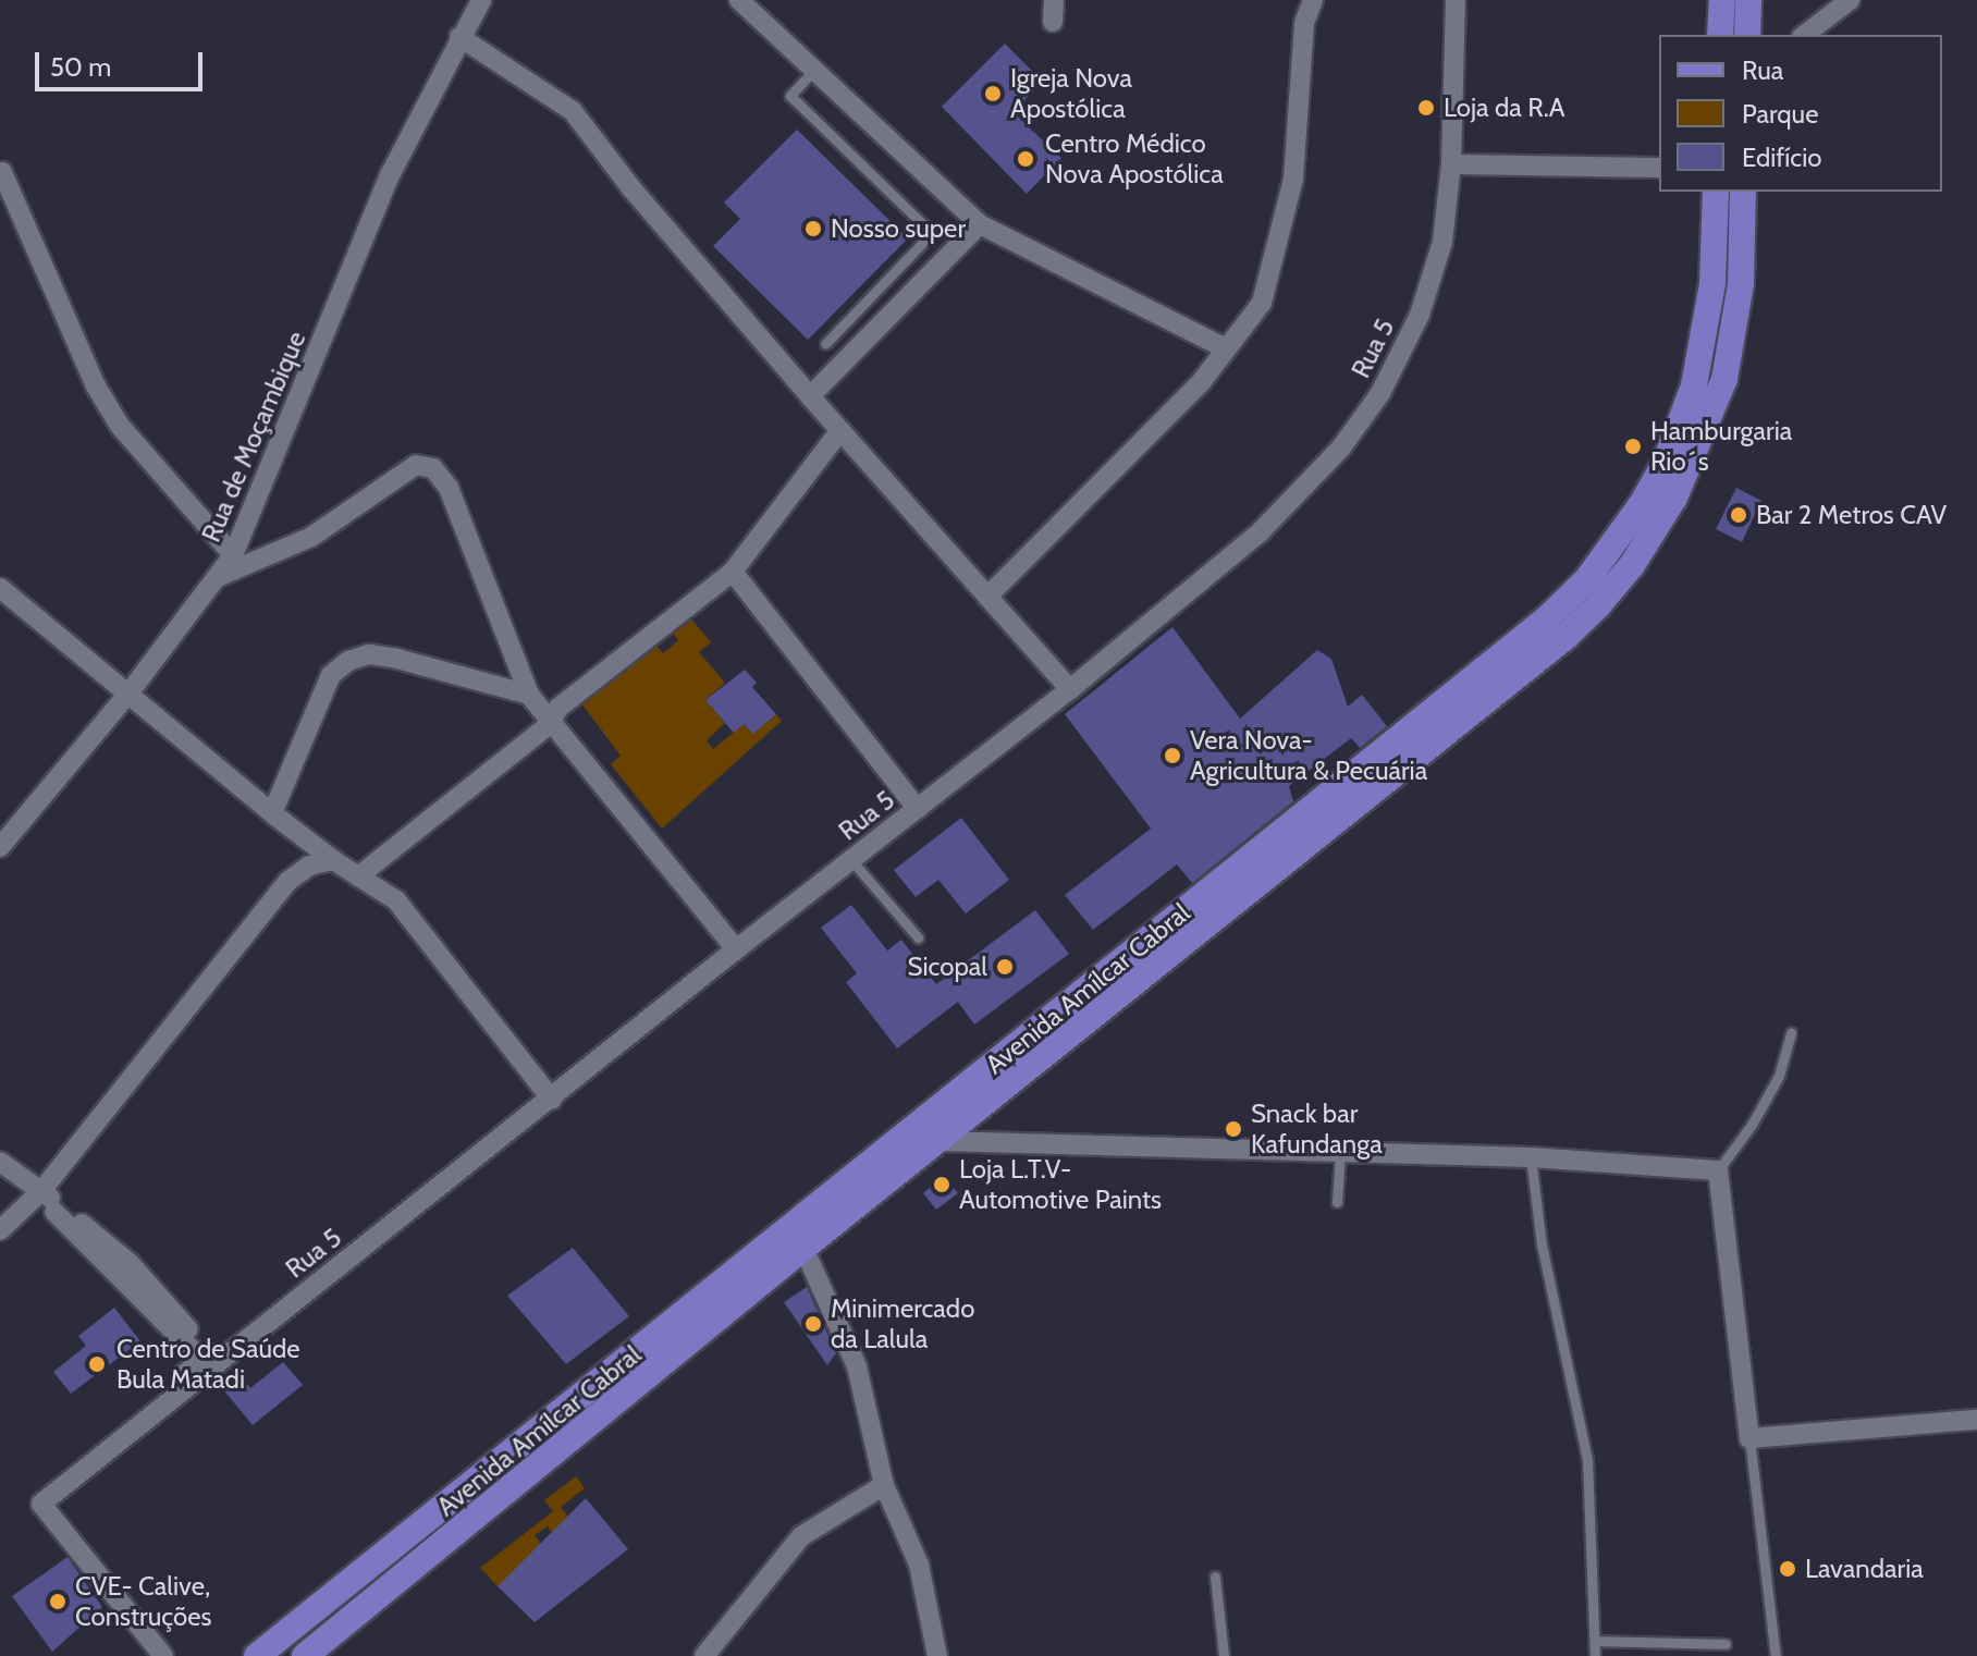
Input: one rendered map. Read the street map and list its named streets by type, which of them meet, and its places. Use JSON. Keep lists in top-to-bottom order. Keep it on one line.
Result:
{"streets":{"main road":["Avenida Amílcar Cabral"],"street":["Rua 5","Rua de Moçambique"]},"places":["Igreja Nova Apostólica","Loja da R.A","Centro Médico Nova Apostólica","Nosso super","Hamburgaria Rio´s","Bar 2 Metros CAV","Vera Nova- Agricultura & Pecuária","Sicopal","Snack bar Kafundanga","Loja L.T.V- Automotive Paints","Minimercado da Lalula","Centro de Saúde Bula Matadi","Lavandaria","CVE- Calive, Construções"],"legend":["Rua","Parque","Edifício"],"scale_bar":"50 m"}
